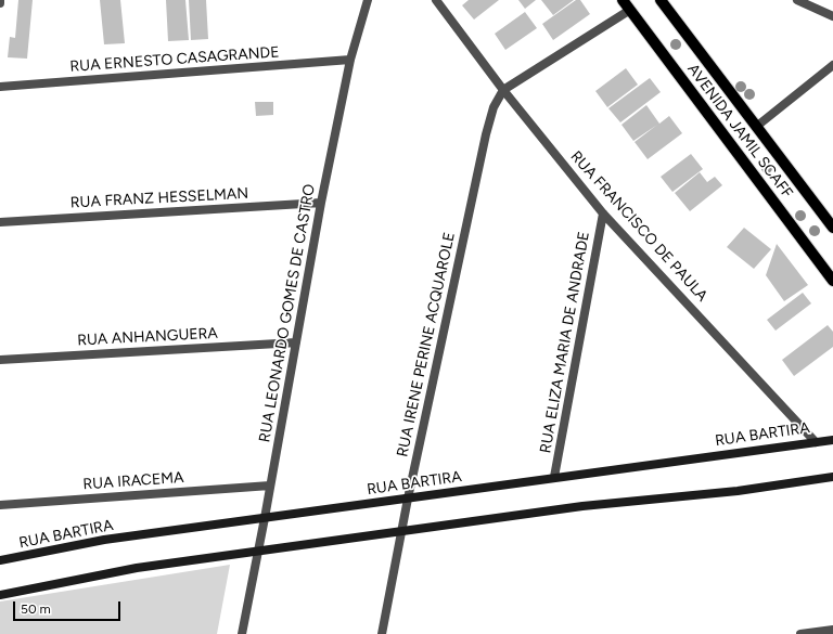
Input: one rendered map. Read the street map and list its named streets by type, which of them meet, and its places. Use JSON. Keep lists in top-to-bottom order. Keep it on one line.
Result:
{"streets":{"main road":["AVENIDA JAMIL SCAFF"],"street":["RUA ERNESTO CASAGRANDE","RUA FRANZ HESSELMAN","RUA FRANCISCO DE PAULA","RUA LEONARDO GOMES DE CASTRO","RUA ANHANGUERA","RUA ELIZA MARIA DE ANDRADE","RUA IRENE PERINE ACQUAROLE","RUA BARTIRA","RUA IRACEMA"]},"crossings":[["RUA ERNESTO CASAGRANDE","RUA LEONARDO GOMES DE CASTRO"],["RUA FRANZ HESSELMAN","RUA LEONARDO GOMES DE CASTRO"],["RUA FRANCISCO DE PAULA","RUA ELIZA MARIA DE ANDRADE"],["RUA FRANCISCO DE PAULA","RUA IRENE PERINE ACQUAROLE"],["RUA FRANCISCO DE PAULA","RUA BARTIRA"],["RUA LEONARDO GOMES DE CASTRO","RUA ANHANGUERA"],["RUA LEONARDO GOMES DE CASTRO","RUA BARTIRA"],["RUA LEONARDO GOMES DE CASTRO","RUA IRACEMA"],["RUA ELIZA MARIA DE ANDRADE","RUA BARTIRA"],["RUA IRENE PERINE ACQUAROLE","RUA BARTIRA"]],"scale_bar":"50 m"}
